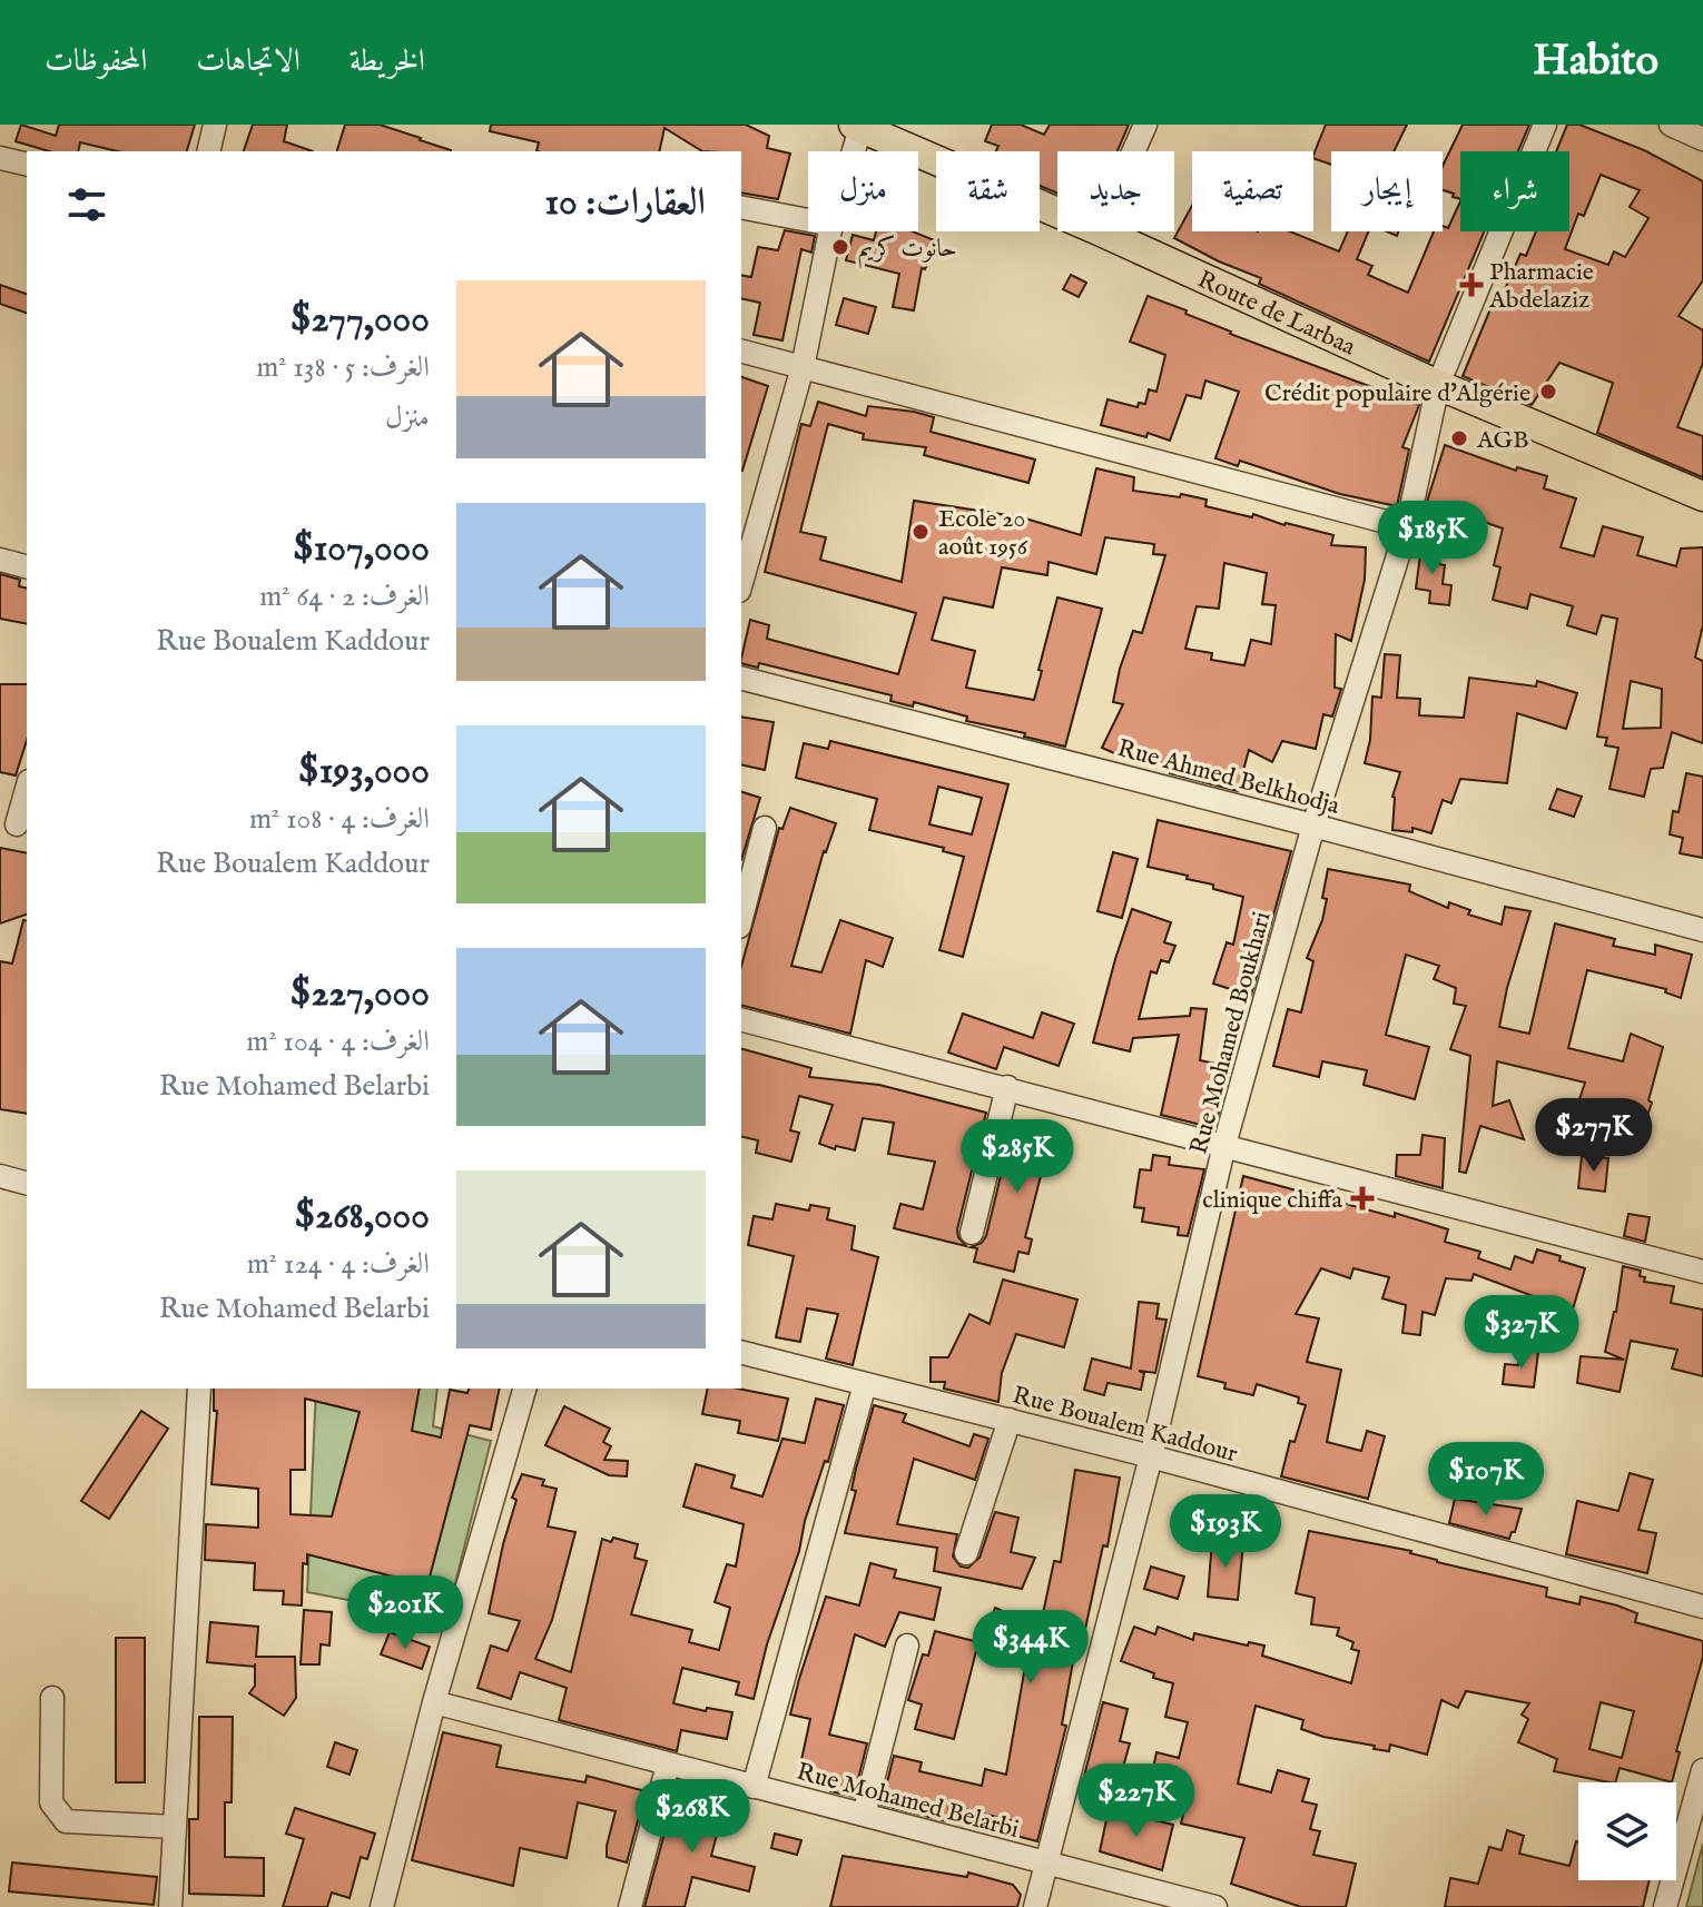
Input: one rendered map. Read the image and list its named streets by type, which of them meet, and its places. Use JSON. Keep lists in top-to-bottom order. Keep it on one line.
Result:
{"streets":{"main road":["Route de Larbaa"],"street":["Rue Ahmed Belkhodja","Rue Mohamed Boukhari","Rue Boualem Kaddour","Rue Mohamed Belarbi"]},"crossings":[["Route de Larbaa","Rue Mohamed Boukhari"],["Rue Ahmed Belkhodja","Rue Mohamed Boukhari"],["Rue Mohamed Boukhari","Rue Boualem Kaddour"],["Rue Mohamed Boukhari","Rue Mohamed Belarbi"]],"places":{"other":["حانوت كريم","Crédit populaire d'Algérie","AGB","Ecole 20 août 1956"],"health":["Pharmacie Abdelaziz","clinique chiffa"]},"page":{"header":"Habito","nav":["الخريطة","الاتجاهات","المحفوظات"],"chip":["شراء","إيجار","تصفية","جديد","شقة","منزل"],"heading":"العقارات: 10","list":[{"name":"$277,000","note":"الغرف: 5 · 138 m² · منزل"},{"name":"$107,000","note":"الغرف: 2 · 64 m² · Rue Boualem Kaddour"},{"name":"$193,000","note":"الغرف: 4 · 108 m² · Rue Boualem Kaddour"},{"name":"$227,000","note":"الغرف: 4 · 104 m² · Rue Mohamed Belarbi"},{"name":"$268,000","note":"الغرف: 4 · 124 m² · Rue Mohamed Belarbi"}],"price":["$185K","$277K","$285K","$327K","$107K","$193K","$201K","$344K","$227K","$268K"]}}
